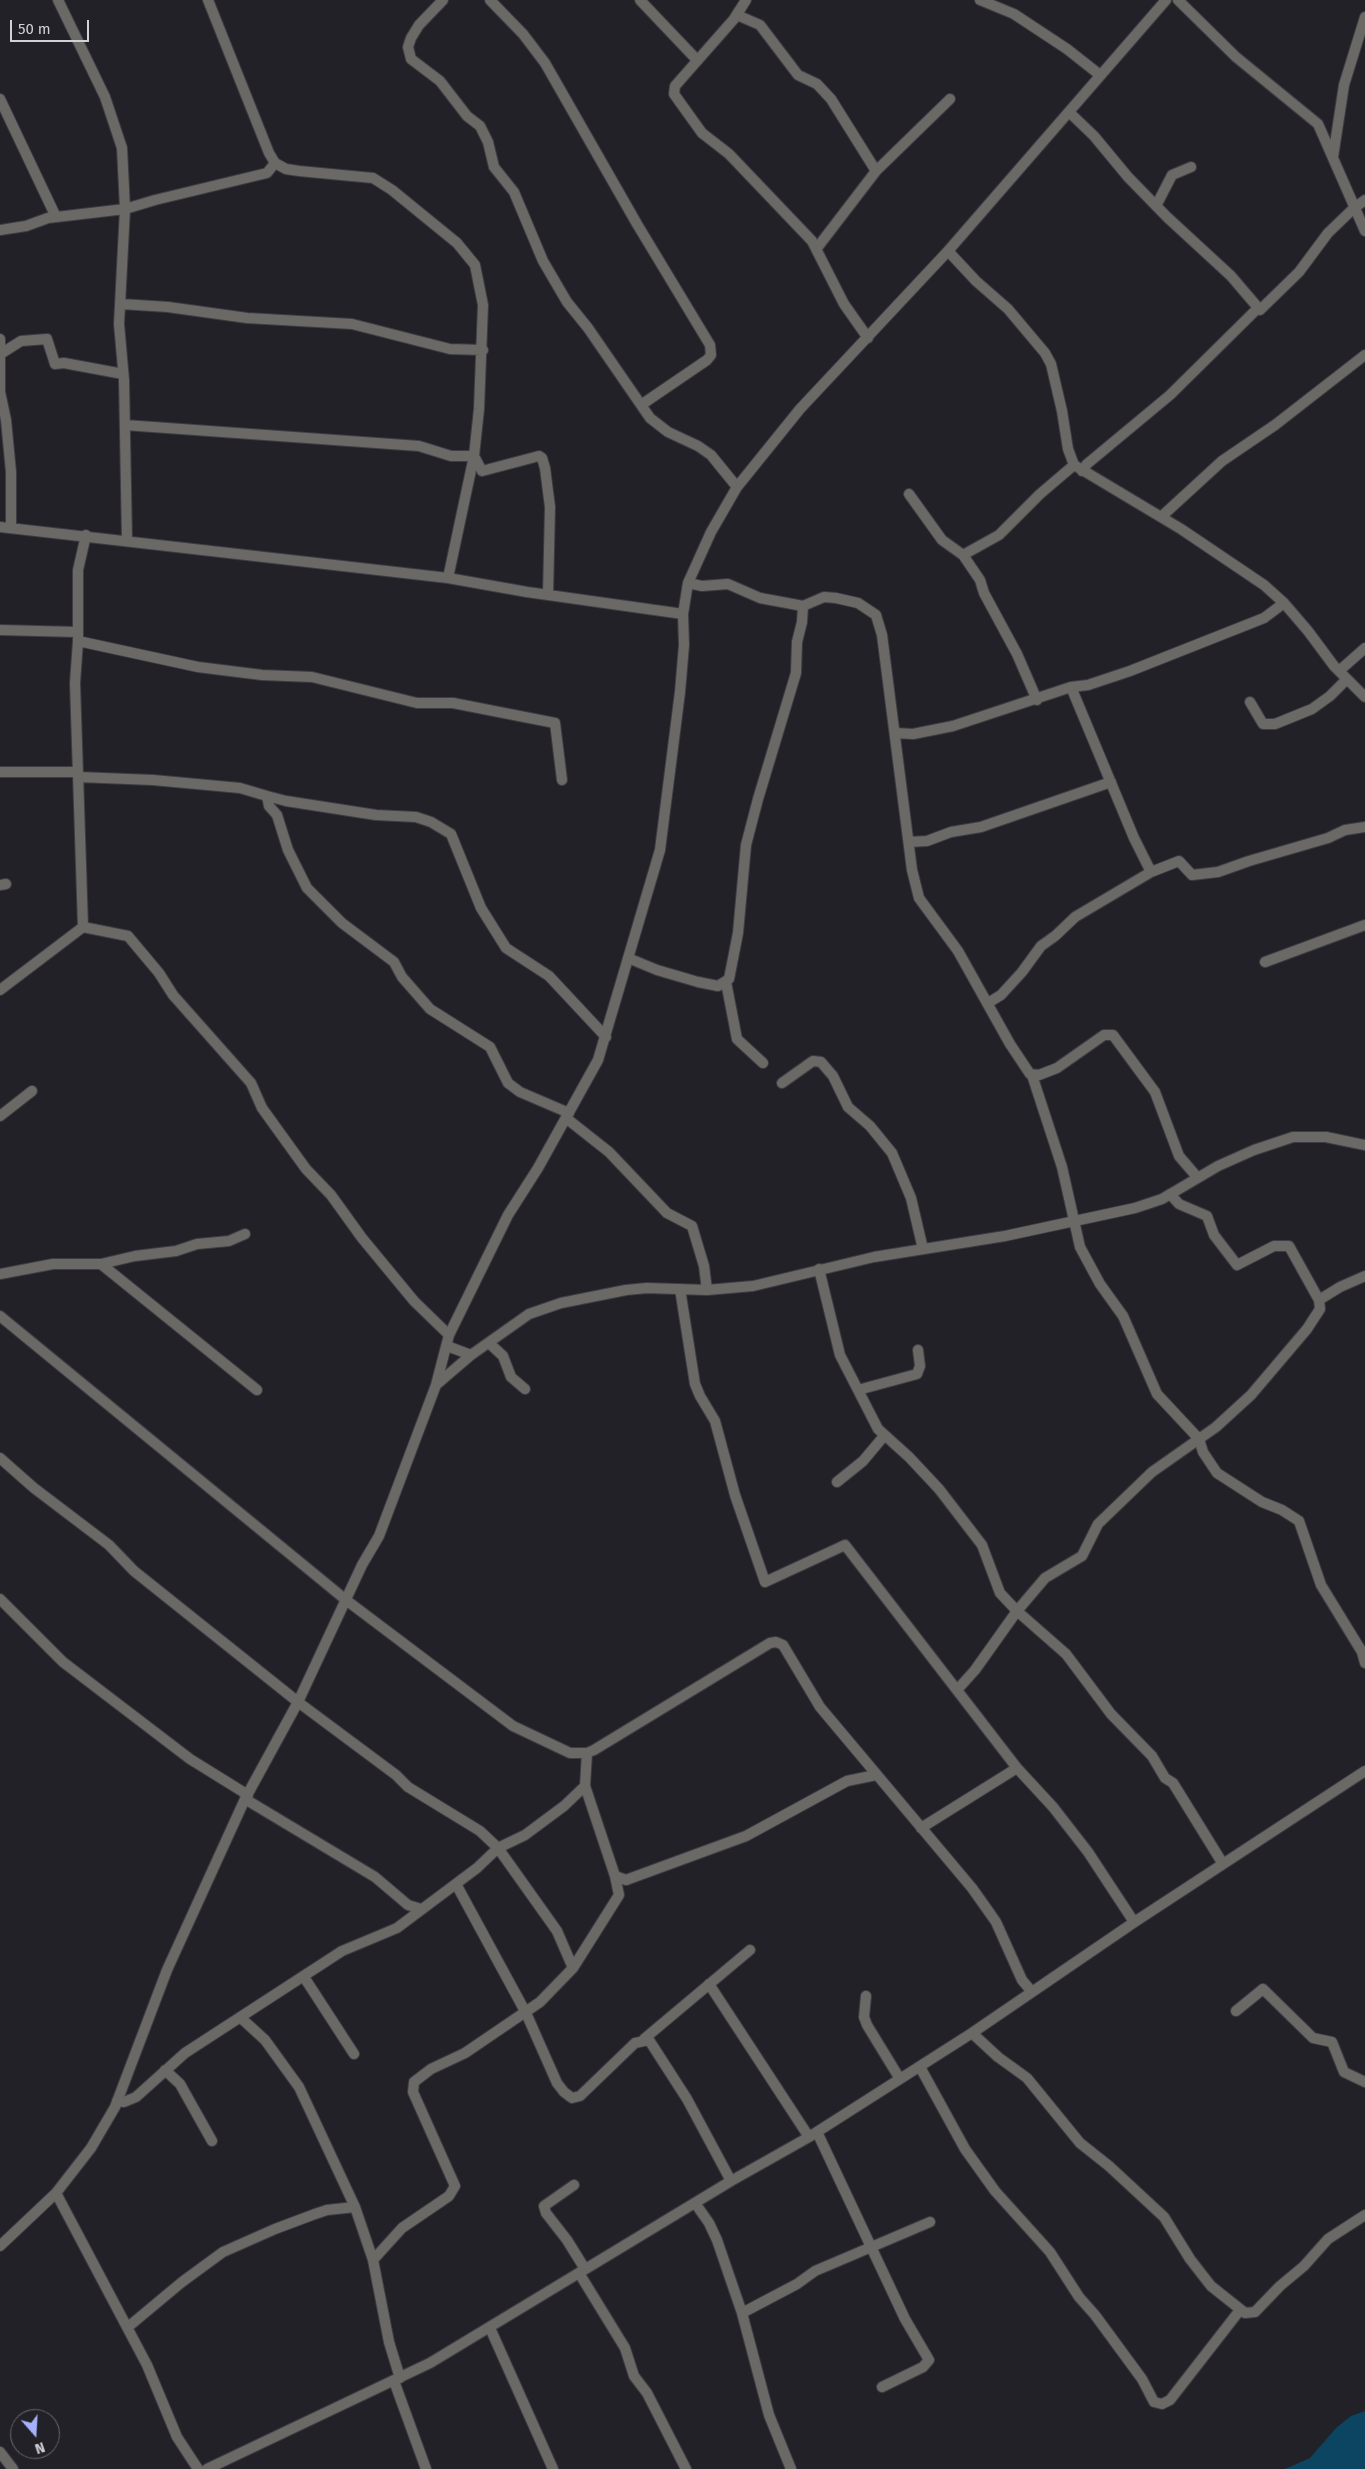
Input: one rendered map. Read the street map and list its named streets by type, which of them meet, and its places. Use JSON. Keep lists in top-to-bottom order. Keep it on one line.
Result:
{"scale_bar":"50 m","north":"bottom"}
